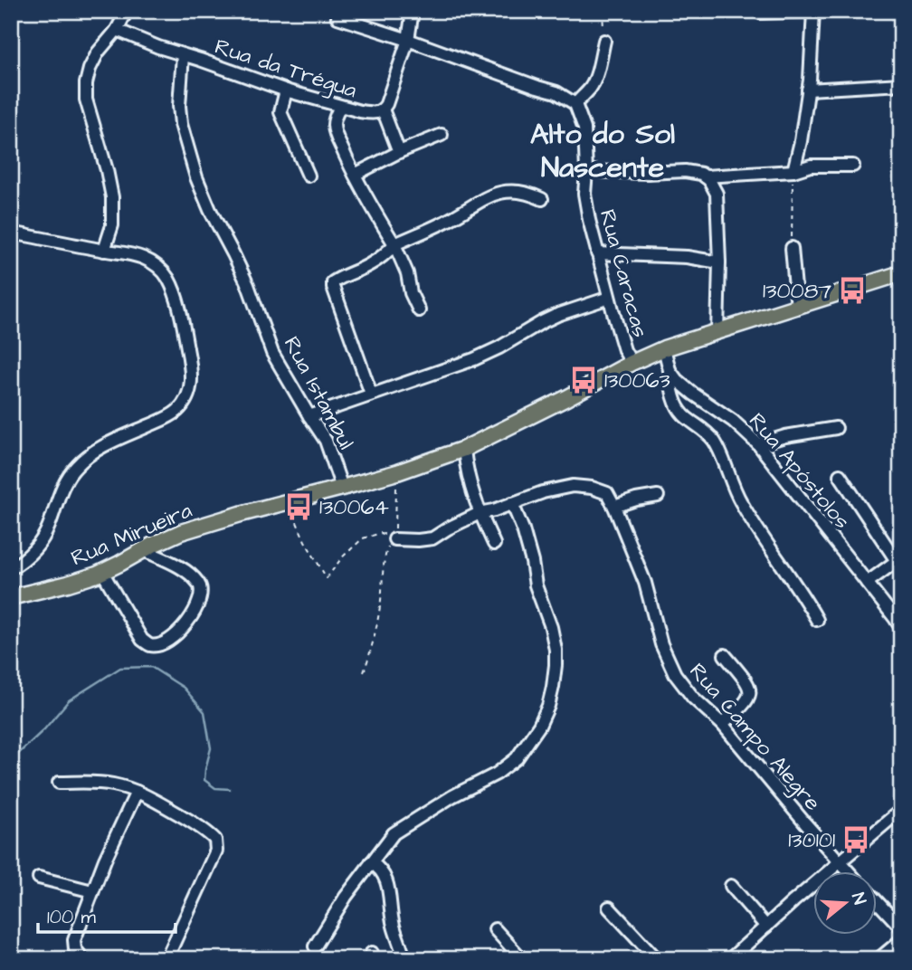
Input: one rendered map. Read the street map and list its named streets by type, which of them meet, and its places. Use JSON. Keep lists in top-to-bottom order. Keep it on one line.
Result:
{"streets":{"main road":["Rua Mirueira"],"street":["Rua da Trégua","Rua Caracas","Rua Istambul","Rua Apóstolos","Rua Campo Alegre"]},"crossings":[["Rua da Trégua","Rua Istambul"],["Rua Istambul","Rua Mirueira"]],"districts":["Alto do Sol Nascente"],"places":{"bus stop":["130087","130063","130064","130101"]},"scale_bar":"100 m","north":"right"}
